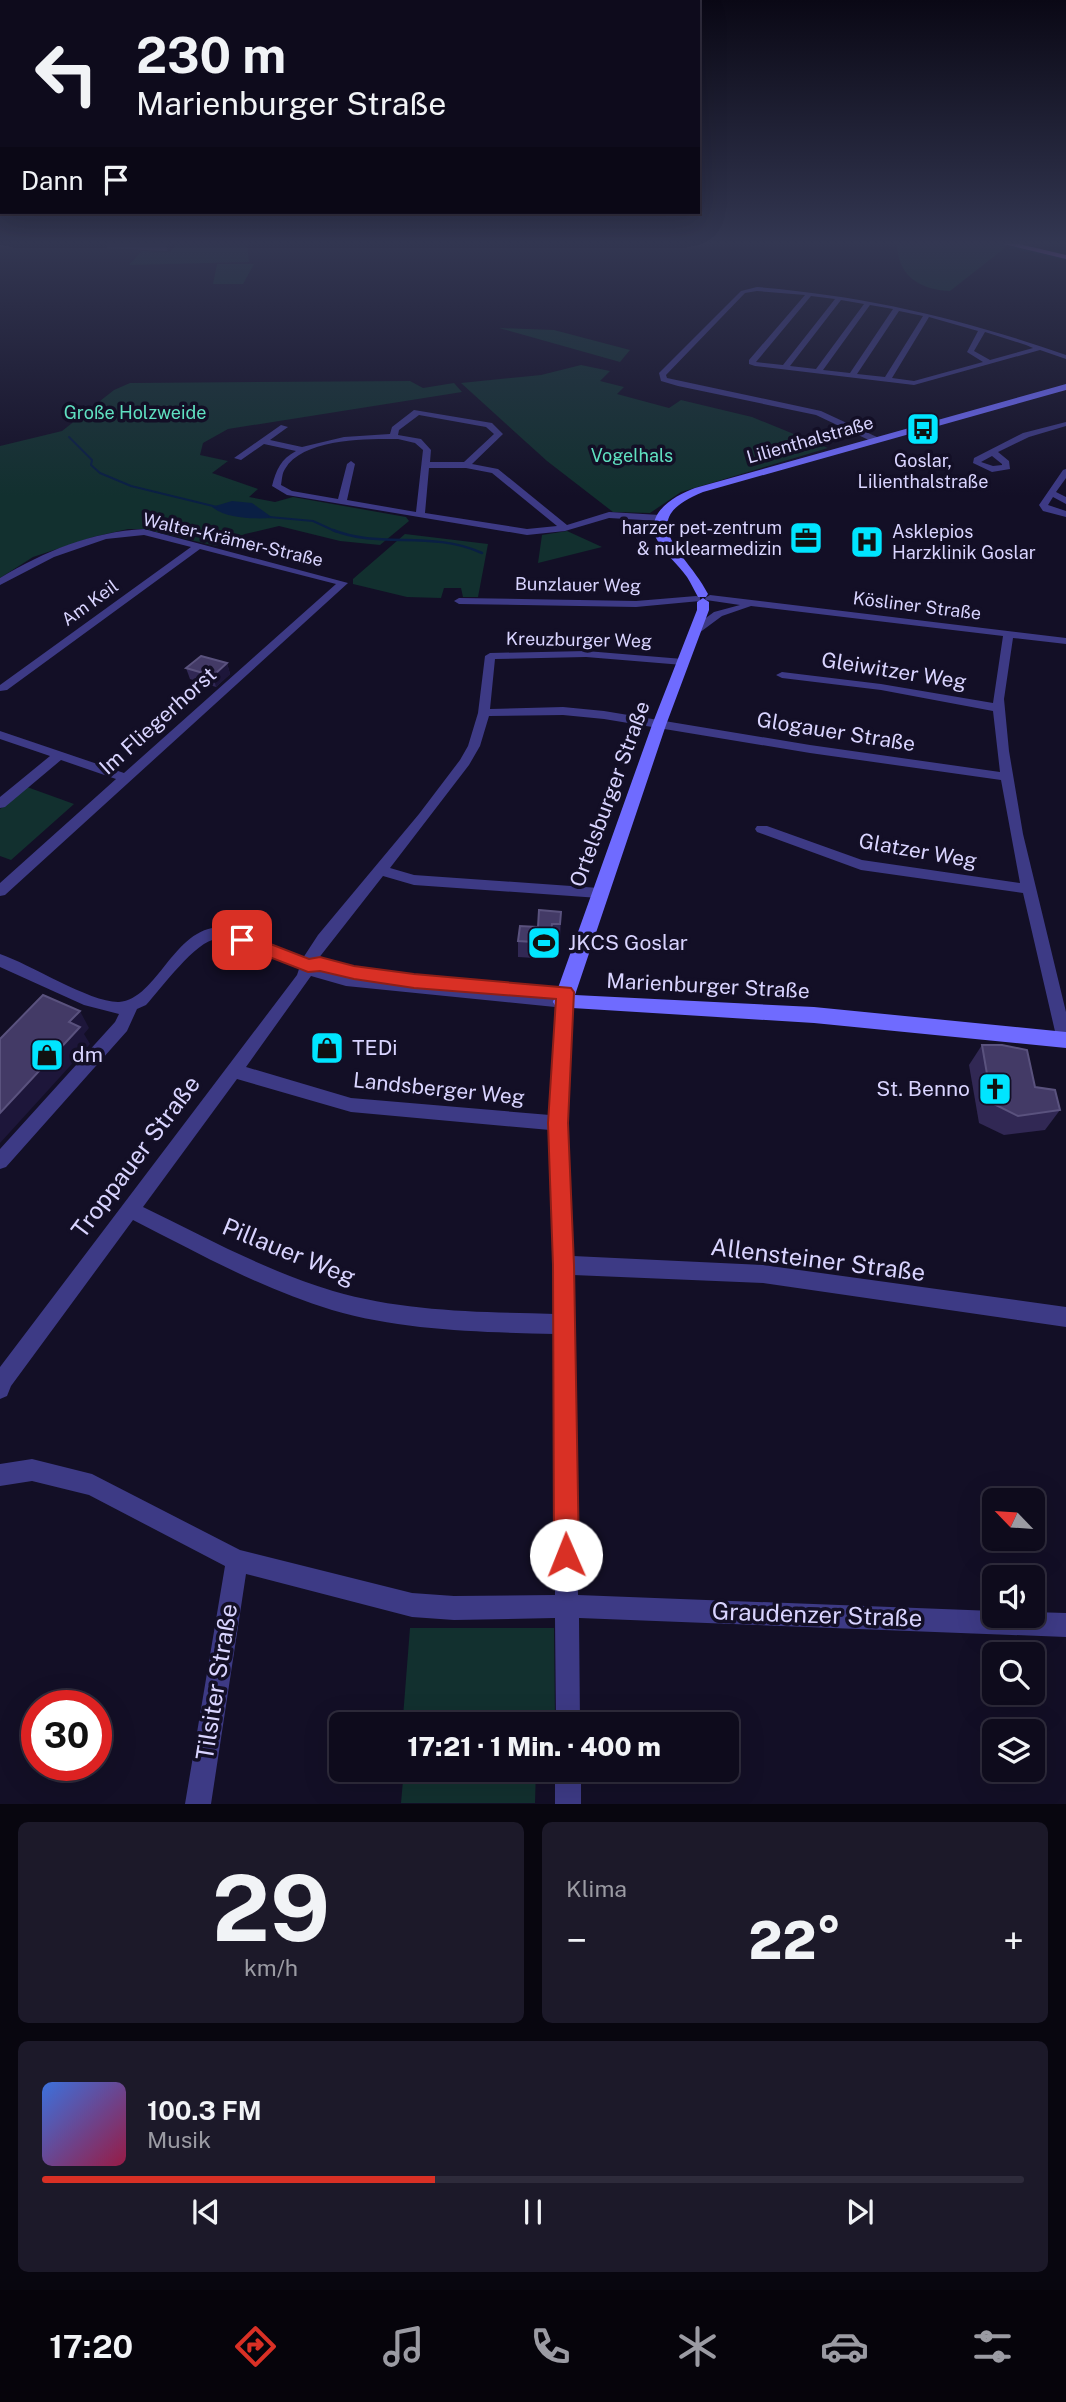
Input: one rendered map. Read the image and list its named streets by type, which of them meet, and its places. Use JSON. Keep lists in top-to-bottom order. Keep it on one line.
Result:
{"streets":{"street":["Lilienthalstraße","Walter-Krämer-Straße","Bunzlauer Weg","Am Keil","Kösliner Straße","Kreuzburger Weg","Gleiwitzer Weg","Im Fliegerhorst","Glogauer Straße","Ortelsburger Straße","Glatzer Weg","Marienburger Straße","Landsberger Weg","Troppauer Straße","Pillauer Weg","Allensteiner Straße","Graudenzer Straße","Tilsiter Straße"]},"crossings":[["Walter-Krämer-Straße","Am Keil"],["Walter-Krämer-Straße","Im Fliegerhorst"],["Bunzlauer Weg","Kösliner Straße"],["Bunzlauer Weg","Ortelsburger Straße"],["Kösliner Straße","Ortelsburger Straße"],["Kreuzburger Weg","Glogauer Straße"],["Kreuzburger Weg","Ortelsburger Straße"],["Kreuzburger Weg","Troppauer Straße"],["Glogauer Straße","Ortelsburger Straße"],["Glogauer Straße","Troppauer Straße"],["Ortelsburger Straße","Marienburger Straße"],["Marienburger Straße","Troppauer Straße"],["Landsberger Weg","Troppauer Straße"],["Troppauer Straße","Pillauer Weg"],["Graudenzer Straße","Tilsiter Straße"]],"parks":["Große Holzweide","Vogelhals"],"places":{"bus stop":["Goslar, Lilienthalstraße"],"office":["harzer pet-zentrum & nuklearmedizin"],"hospital":["Asklepios Harzklinik Goslar"],"sports":["JKCS Goslar"],"shop":["TEDi","dm"],"church":["St. Benno"]},"north":"top left","page":{"turn":["230 m","Marienburger Straße"],"then":"Dann","limit":"30","trip":"17:21 · 1 Min. · 400 m","tile":[["29","km/h"],"Klima"],"heat":["−","22°","+"],"song":["100.3 FM","Musik"],"tabs":"17:20"}}
